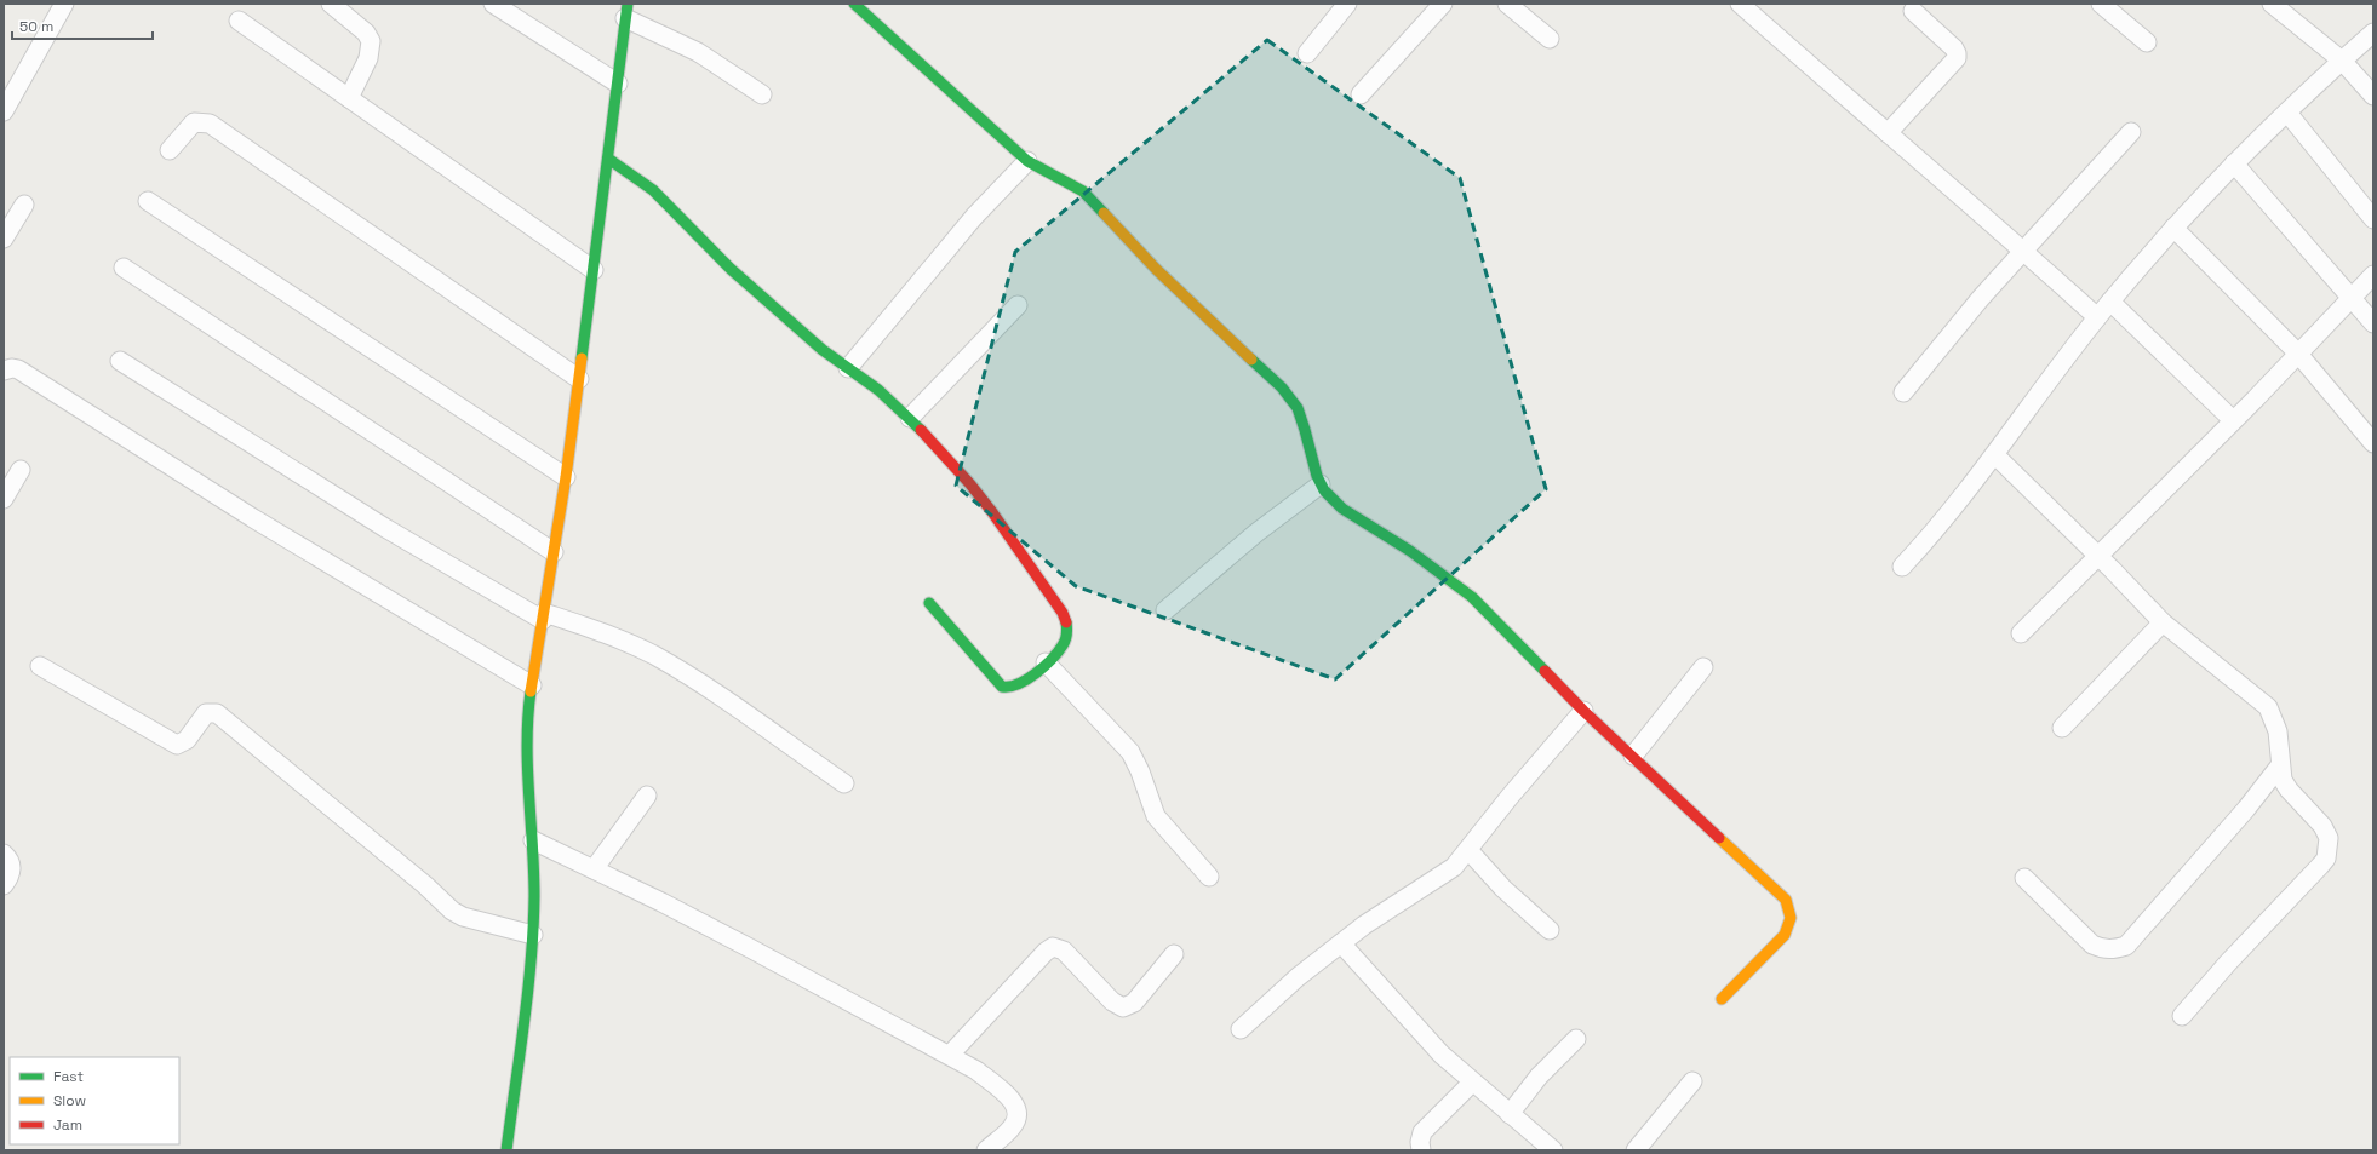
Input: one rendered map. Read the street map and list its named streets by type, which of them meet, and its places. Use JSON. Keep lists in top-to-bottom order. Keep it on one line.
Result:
{"legend":["Fast","Slow","Jam"],"scale_bar":"50 m"}
